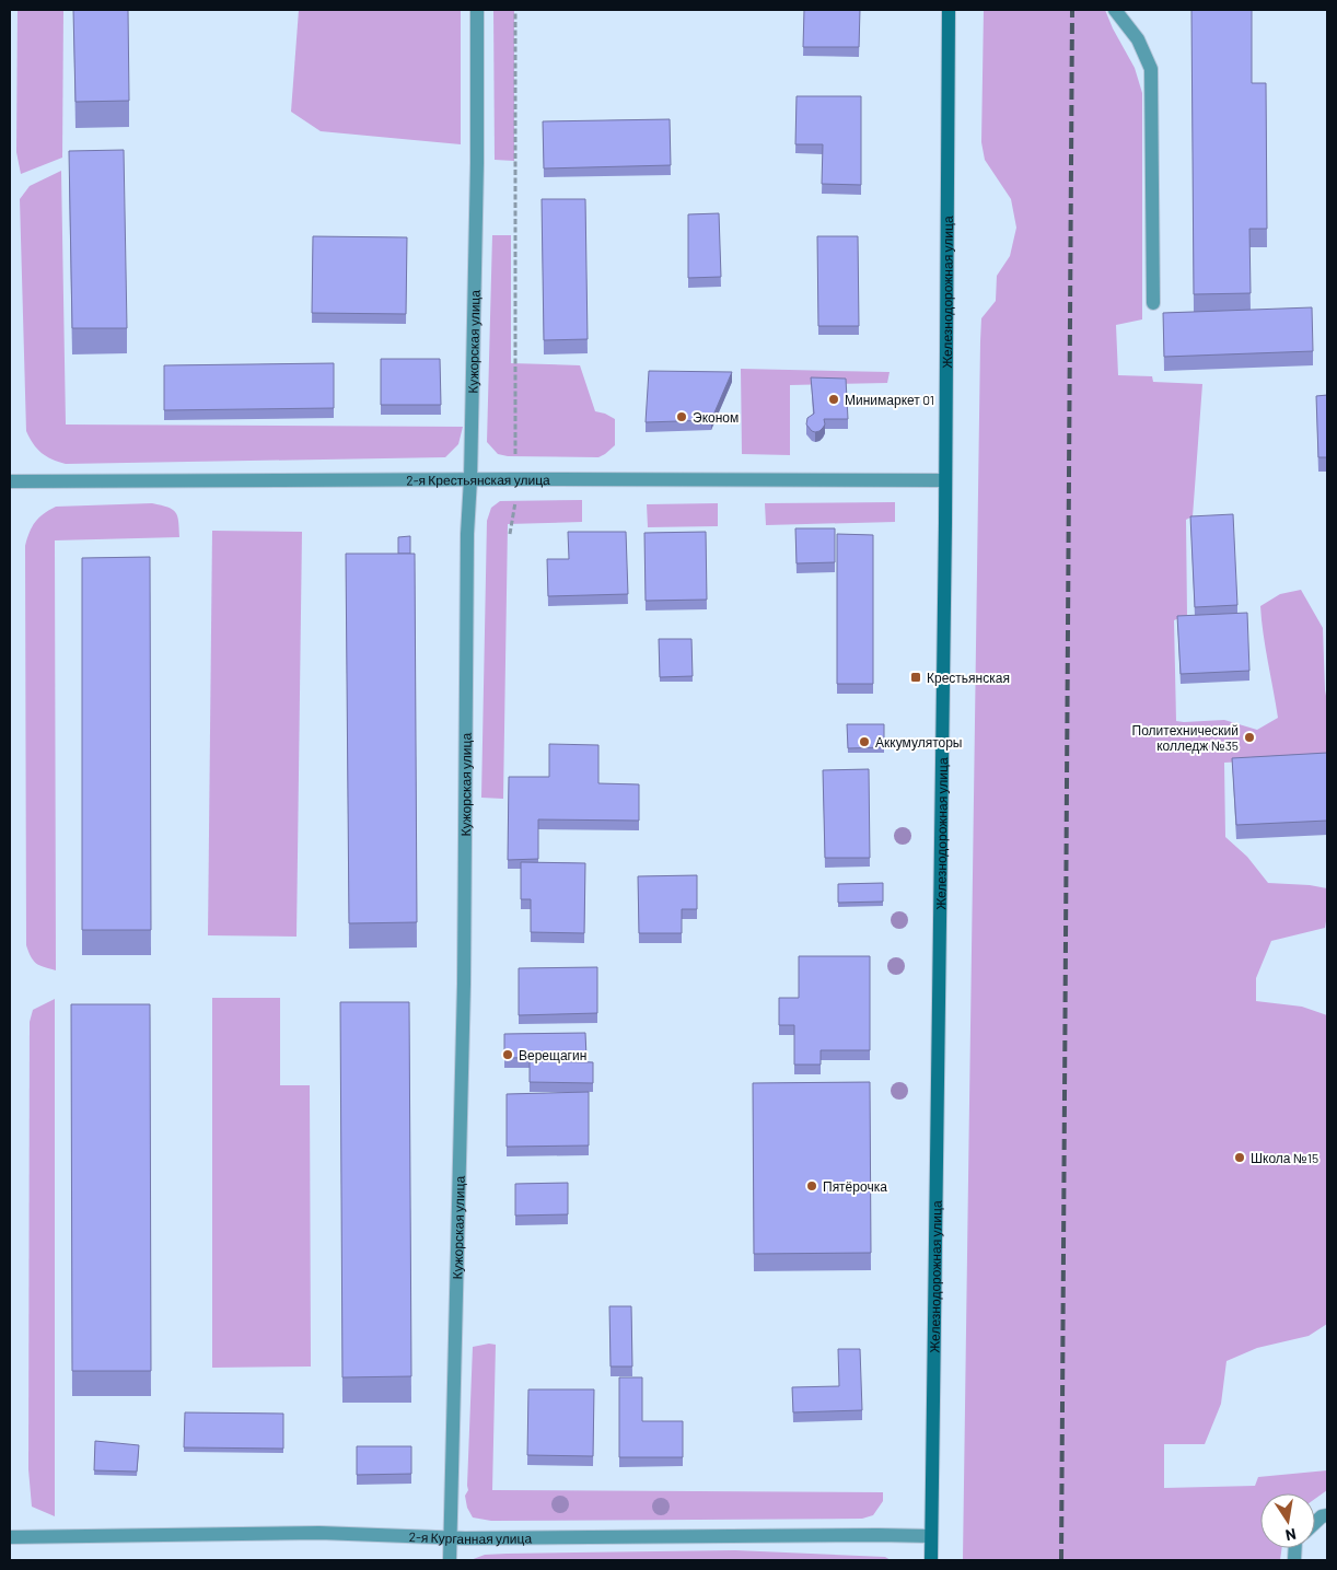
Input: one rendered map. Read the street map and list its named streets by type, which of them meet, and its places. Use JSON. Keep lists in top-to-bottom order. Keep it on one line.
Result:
{"streets":{"main road":["Железнодорожная улица"],"street":["Кужорская улица","2-я Крестьянская улица","2-я Курганная улица"]},"crossings":[["Железнодорожная улица","2-я Крестьянская улица"],["Железнодорожная улица","2-я Курганная улица"],["Кужорская улица","2-я Крестьянская улица"],["Кужорская улица","2-я Курганная улица"]],"places":{"other":["Минимаркет 01","Эконом","Политехнический колледж №35","Аккумуляторы","Верещагин","Школа №15","Пятёрочка"],"transit":["Крестьянская"]},"north":"bottom"}
